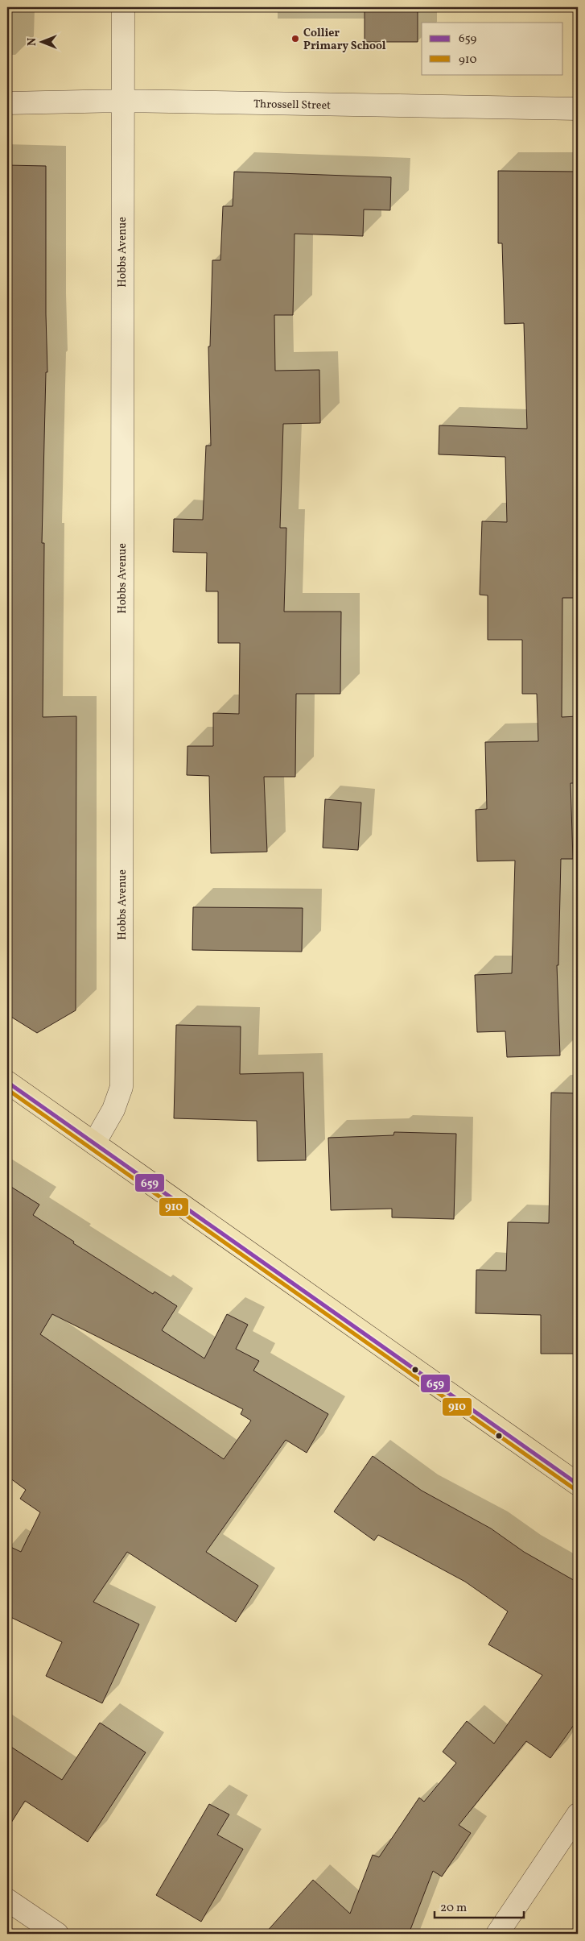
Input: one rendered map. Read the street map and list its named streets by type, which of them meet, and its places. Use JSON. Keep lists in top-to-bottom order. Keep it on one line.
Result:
{"streets":{"street":["Throssell Street","Hobbs Avenue"]},"crossings":[["Throssell Street","Hobbs Avenue"]],"places":["Collier Primary School"],"lines":["transit line 659","transit line 910"],"legend":["659","910"],"scale_bar":"20 m","north":"left"}
